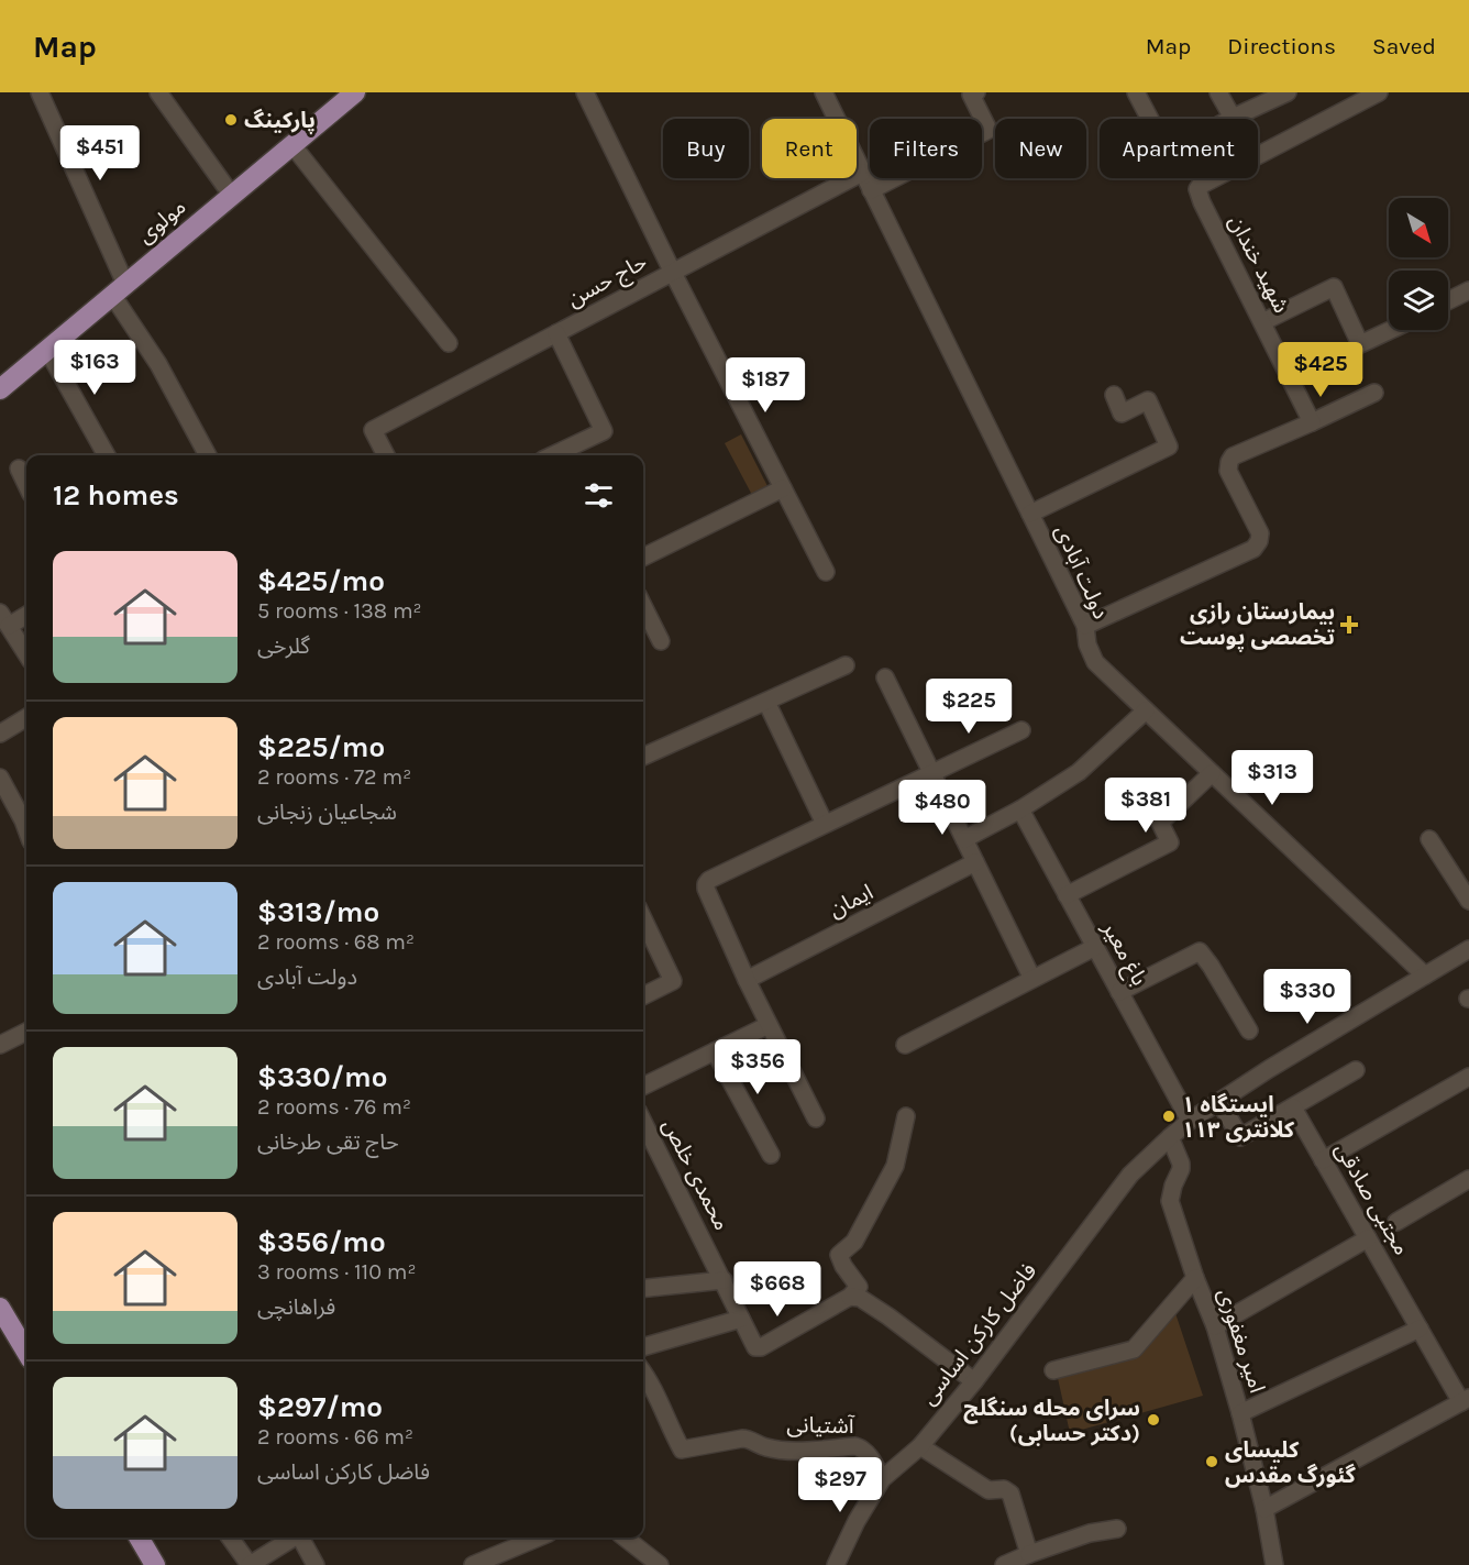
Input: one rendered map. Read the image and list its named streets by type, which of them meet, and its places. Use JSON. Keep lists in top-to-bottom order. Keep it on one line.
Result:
{"streets":{"main road":["مولوی"],"street":["شهید خندان","حاج حسن","دولت آبادی","ایمان","باغ معیر","محمدی خلص","مجتبی صادقی","فاضل کارکن اساسی","امیر مغفوری","آشتیانی"]},"crossings":[["حاج حسن","دولت آبادی"],["دولت آبادی","فاضل کارکن اساسی"],["باغ معیر","فاضل کارکن اساسی"],["فاضل کارکن اساسی","امیر مغفوری"],["فاضل کارکن اساسی","آشتیانی"]],"places":{"other":["پارکینگ","ایستگاه ۱ کلانتری ۱۱۳","سرای محله سنگلج (دکتر حسابی)","کلیسای گئورگ مقدس"],"health":["بیمارستان رازی تخصصی پوست"]},"north":"bottom right","page":{"header":"Map","nav":["Map","Directions","Saved"],"chip":["Buy","Rent","Filters","New","Apartment"],"price":["$451","$163","$425","$187","$225","$313","$381","$480","$330","$356","$668","$297"],"heading":"12 homes","list":[{"name":"$425/mo","note":"5 rooms · 138 m² · گلرخی"},{"name":"$225/mo","note":"2 rooms · 72 m² · شجاعیان زنجانی"},{"name":"$313/mo","note":"2 rooms · 68 m² · دولت آبادی"},{"name":"$330/mo","note":"2 rooms · 76 m² · حاج تقی طرخانی"},{"name":"$356/mo","note":"3 rooms · 110 m² · فراهانچی"},{"name":"$297/mo","note":"2 rooms · 66 m² · فاضل کارکن اساسی"}]}}
